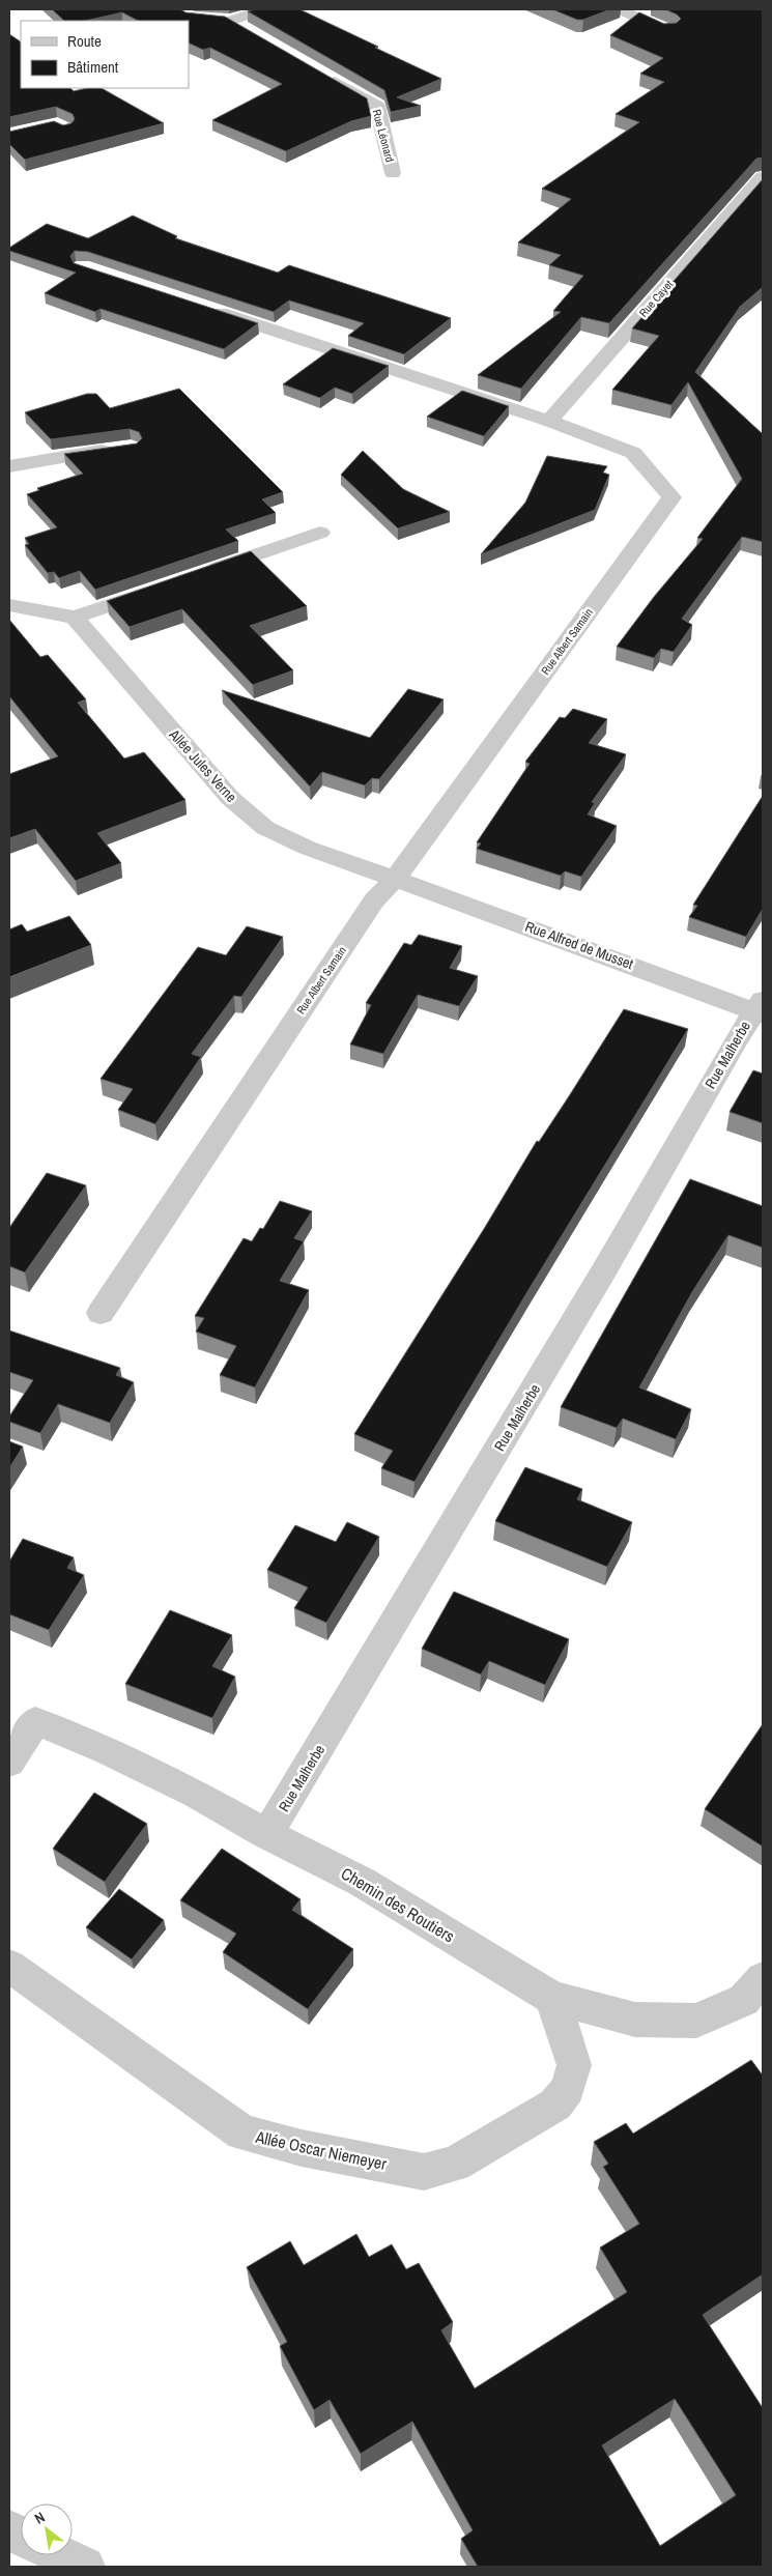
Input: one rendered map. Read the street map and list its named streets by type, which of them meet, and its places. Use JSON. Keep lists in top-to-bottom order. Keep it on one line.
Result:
{"streets":{"street":["Rue Léonard","Rue Cayet","Rue Albert Samain","Allée Jules Verne","Rue Alfred de Musset","Rue Malherbe","Chemin des Routiers","Allée Oscar Niemeyer"]},"crossings":[["Rue Cayet","Rue Albert Samain"],["Rue Albert Samain","Allée Jules Verne"],["Rue Albert Samain","Rue Alfred de Musset"],["Allée Jules Verne","Rue Alfred de Musset"],["Rue Alfred de Musset","Rue Malherbe"],["Rue Malherbe","Chemin des Routiers"],["Chemin des Routiers","Allée Oscar Niemeyer"]],"legend":["Route","Bâtiment"],"north":"top left"}
